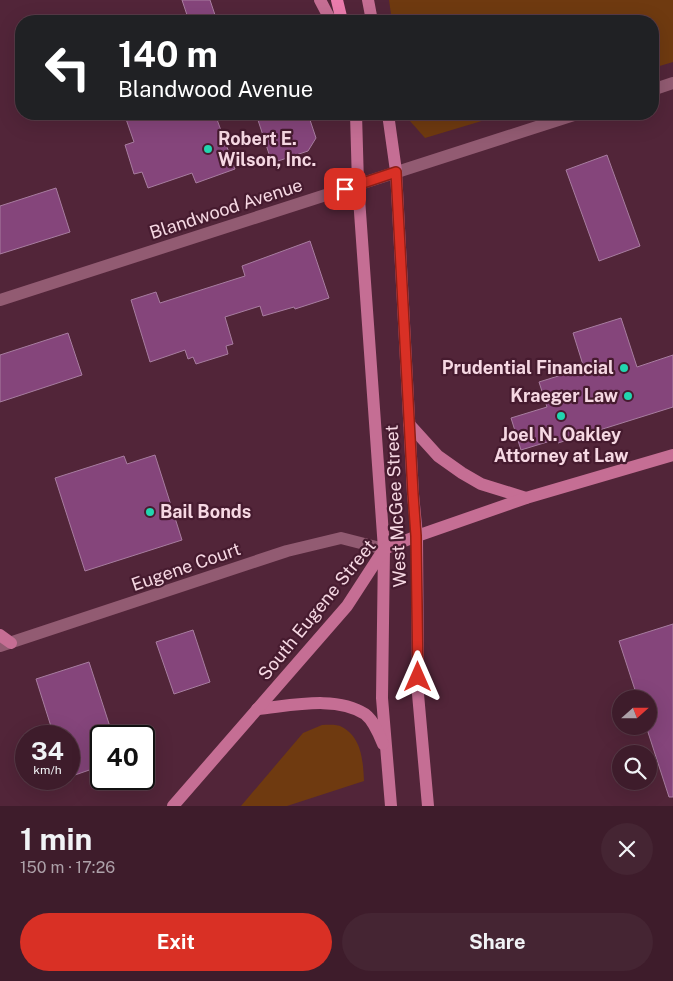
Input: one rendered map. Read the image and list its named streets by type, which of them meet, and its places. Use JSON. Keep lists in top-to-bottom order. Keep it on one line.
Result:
{"streets":{"street":["Blandwood Avenue","West McGee Street","Eugene Court","South Eugene Street"]},"crossings":[["Blandwood Avenue","West McGee Street"],["West McGee Street","Eugene Court"],["West McGee Street","South Eugene Street"],["Eugene Court","South Eugene Street"]],"places":["Robert E. Wilson, Inc.","Prudential Financial","Kraeger Law","Joel N. Oakley Attorney at Law","Bail Bonds"],"north":"right","page":{"turn":["140 m","Blandwood Avenue"],"speed":"34 km/h","limit":"40","heading":["1 min","150 m · 17:26"],"buttons":["Exit","Share"]}}
